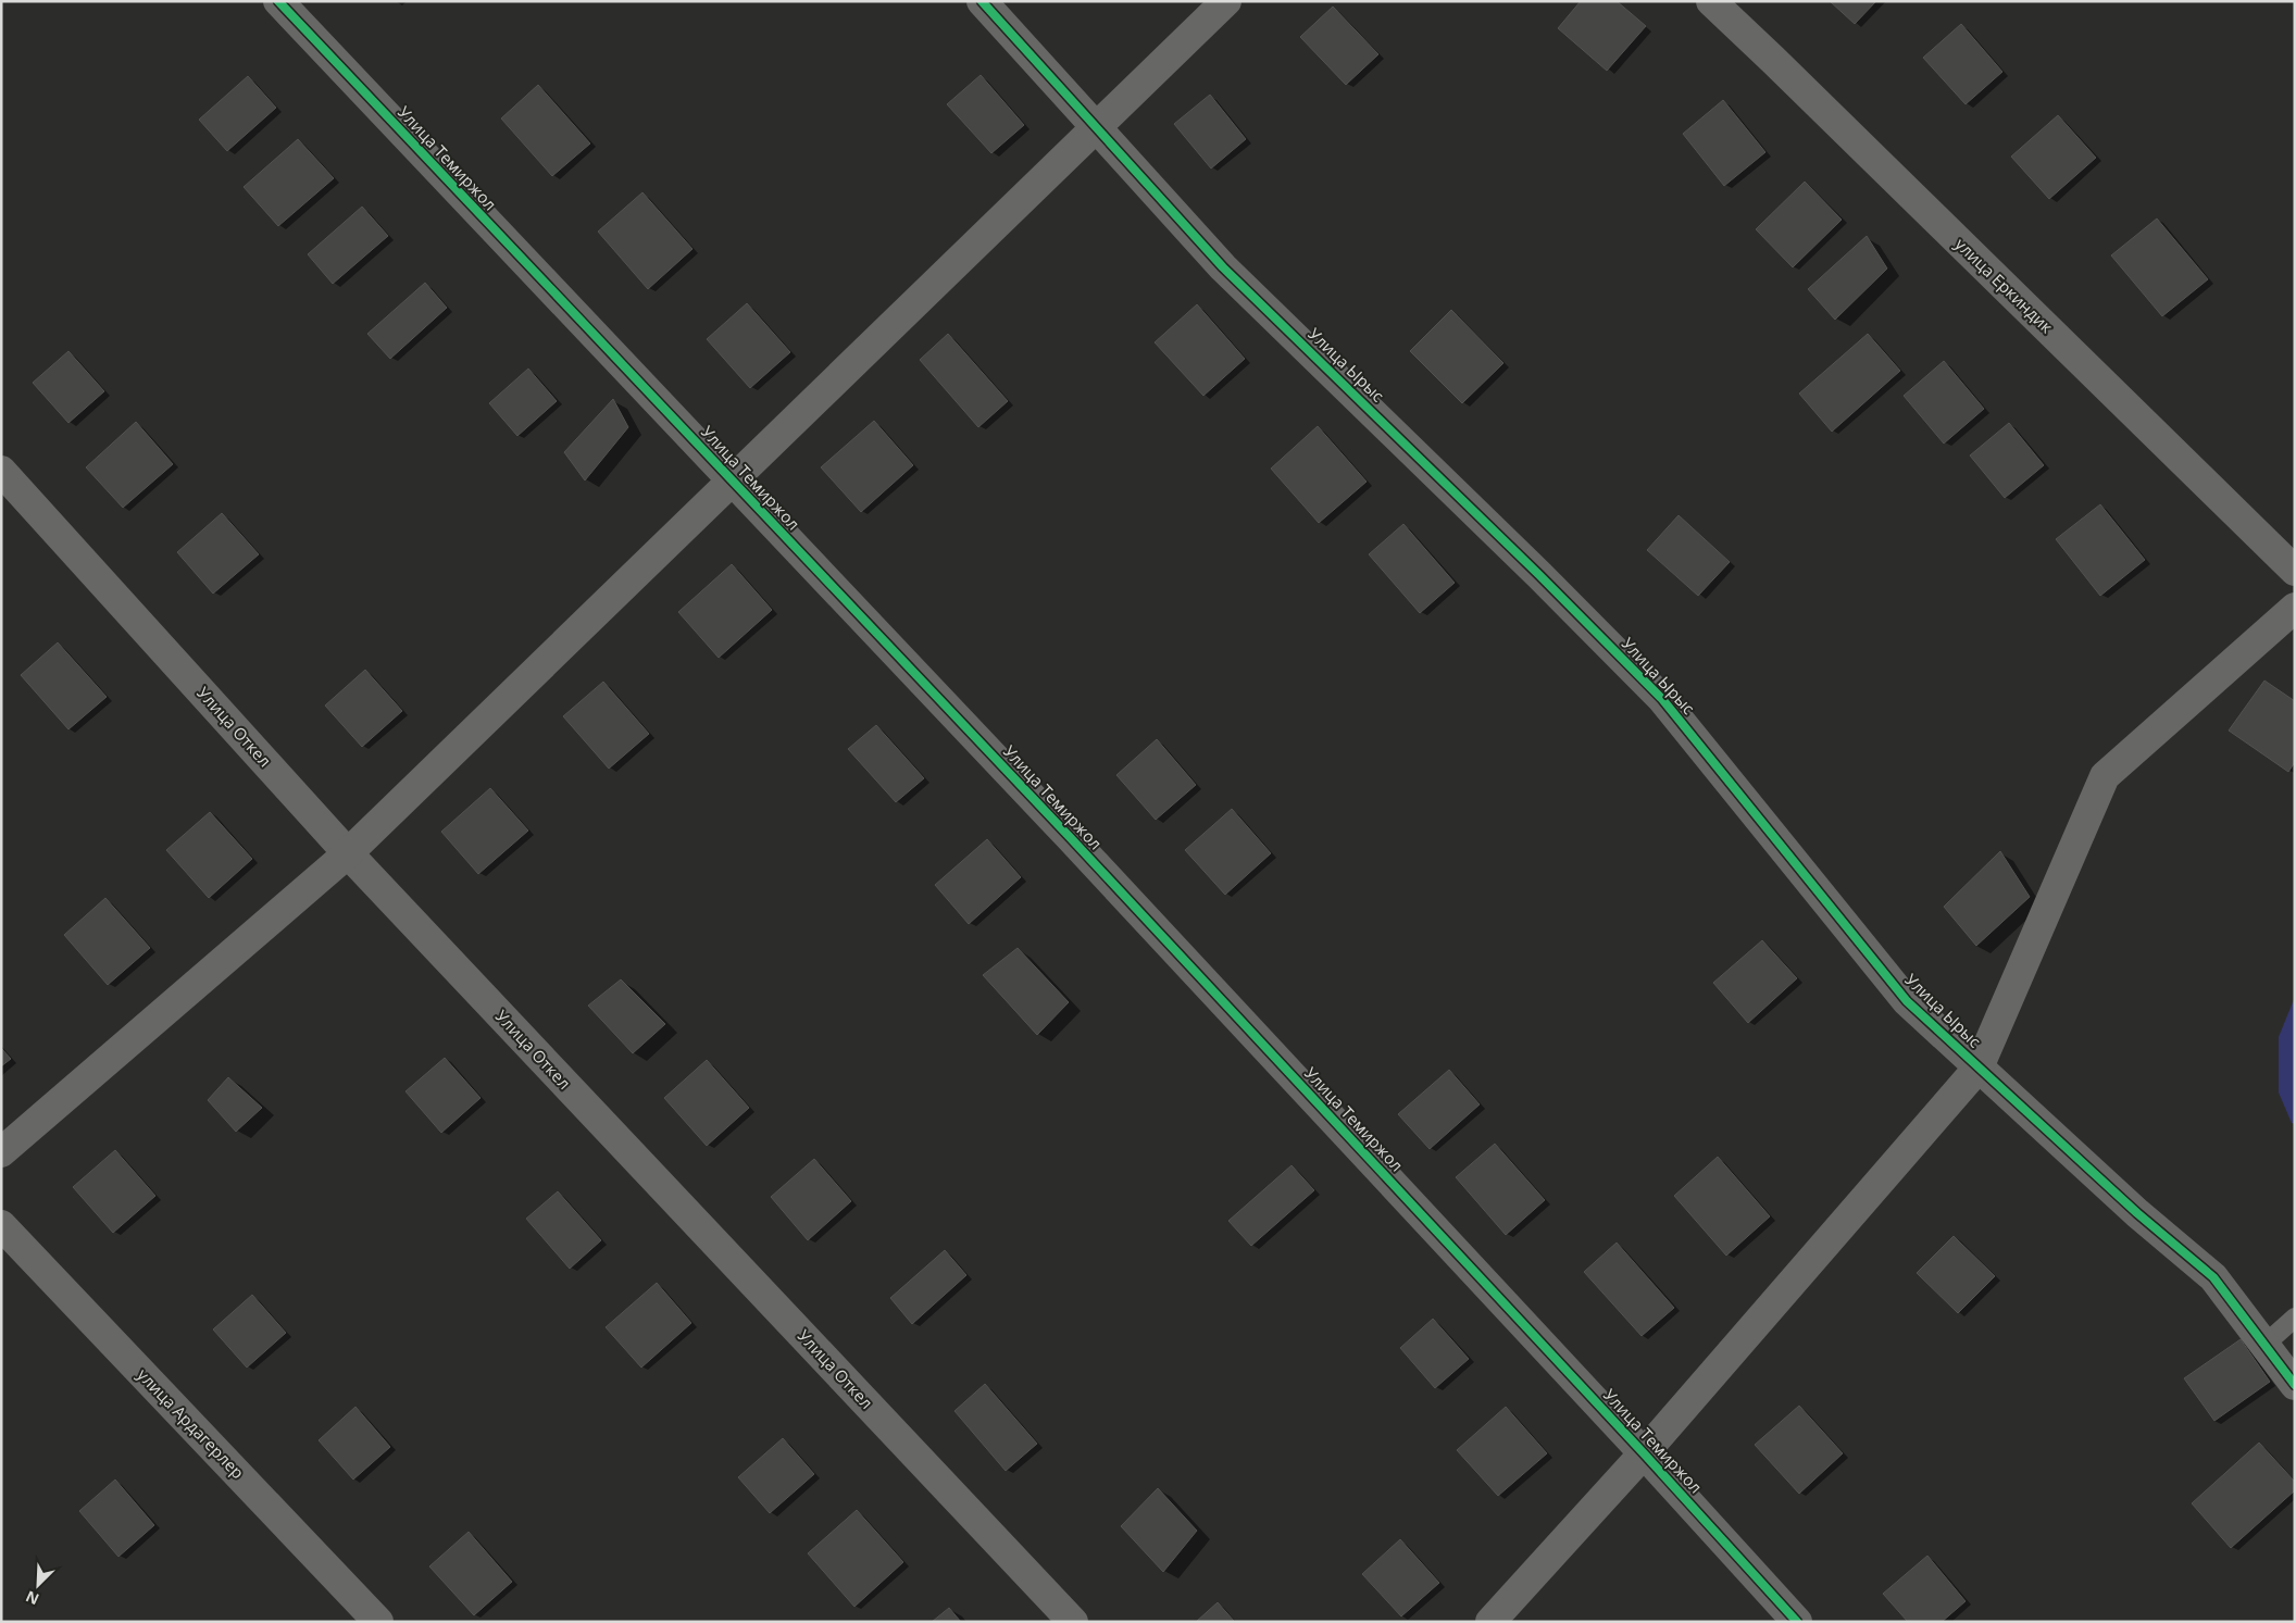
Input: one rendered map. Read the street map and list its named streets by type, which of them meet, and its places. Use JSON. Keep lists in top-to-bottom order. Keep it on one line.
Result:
{"streets":{"street":["Улица Темиржол","улица Еркиндик","Улица Ырыс","Улица Откел","улица Ардагерлер"]},"north":"bottom left"}
